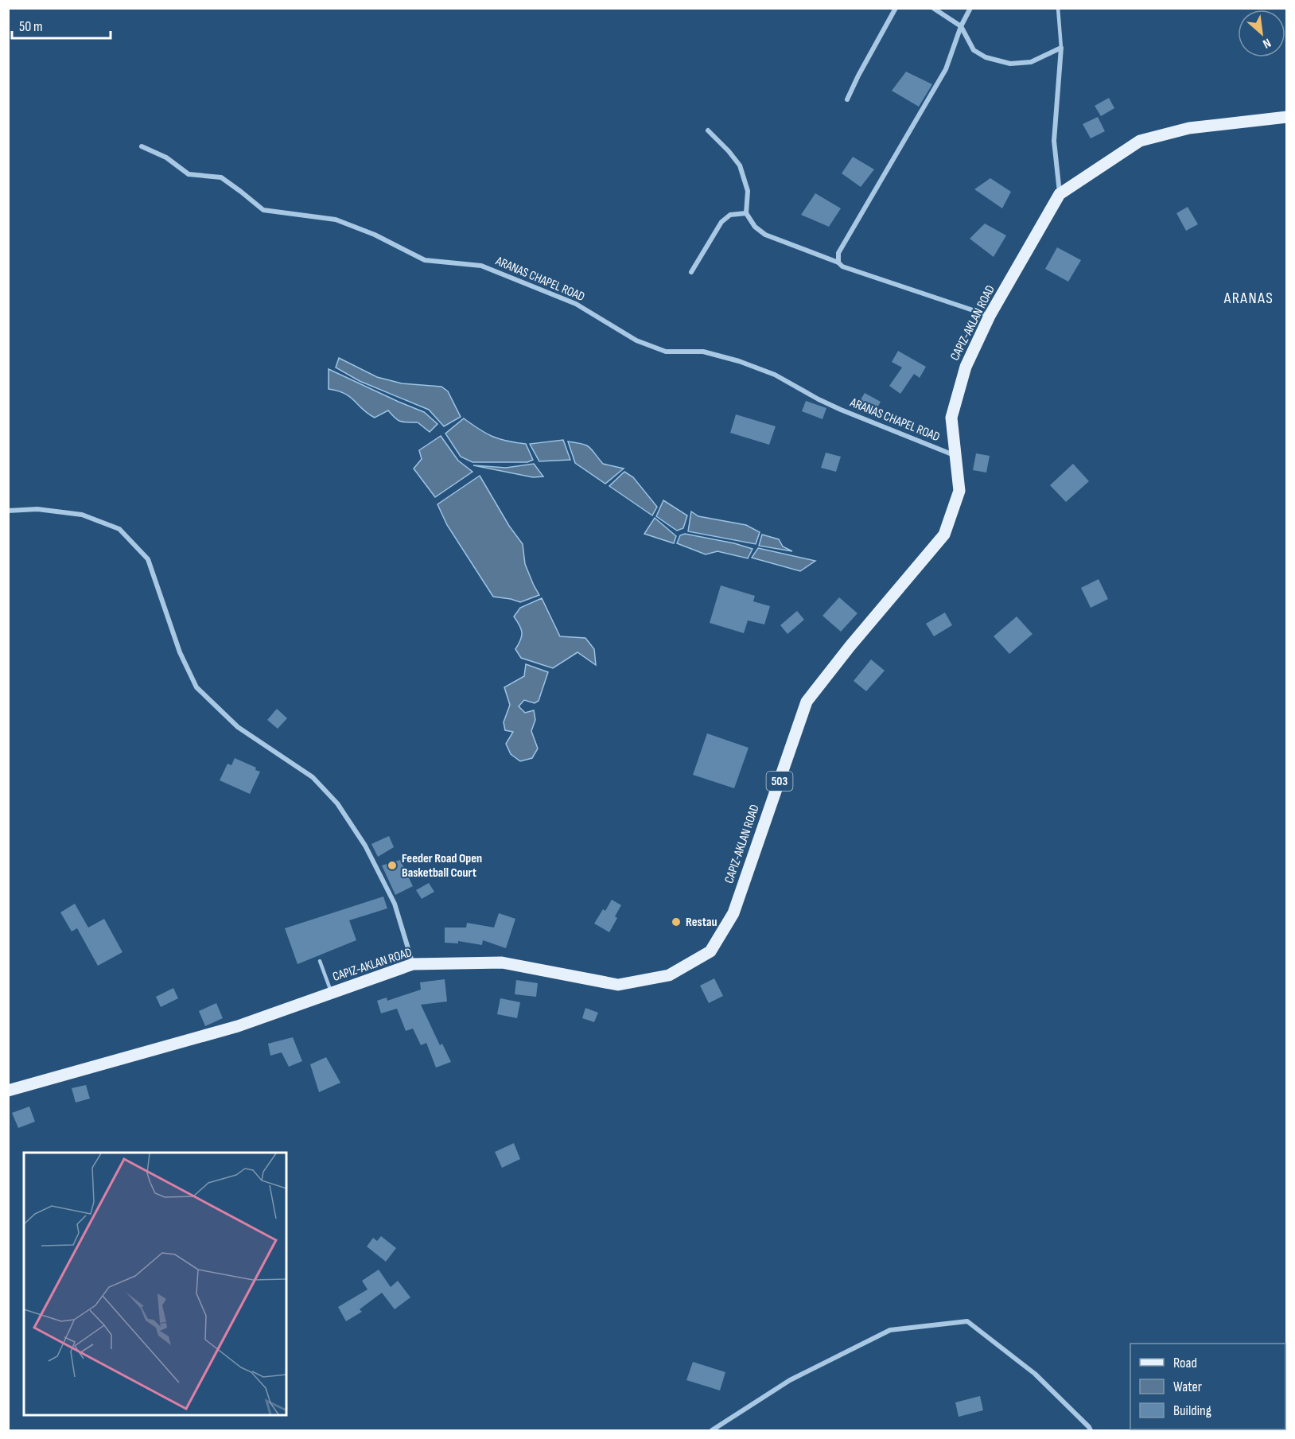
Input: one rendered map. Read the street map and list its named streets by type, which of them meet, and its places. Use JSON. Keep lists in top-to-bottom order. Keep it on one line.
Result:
{"streets":{"main road":["CAPIZ-AKLAN ROAD","503"],"street":["ARANAS CHAPEL ROAD"]},"crossings":[["ARANAS CHAPEL ROAD","CAPIZ-AKLAN ROAD"]],"districts":["ARANAS"],"places":["Feeder Road Open Basketball Court","Restau"],"legend":["Road","Water","Building"],"scale_bar":"50 m","north":"bottom right"}
